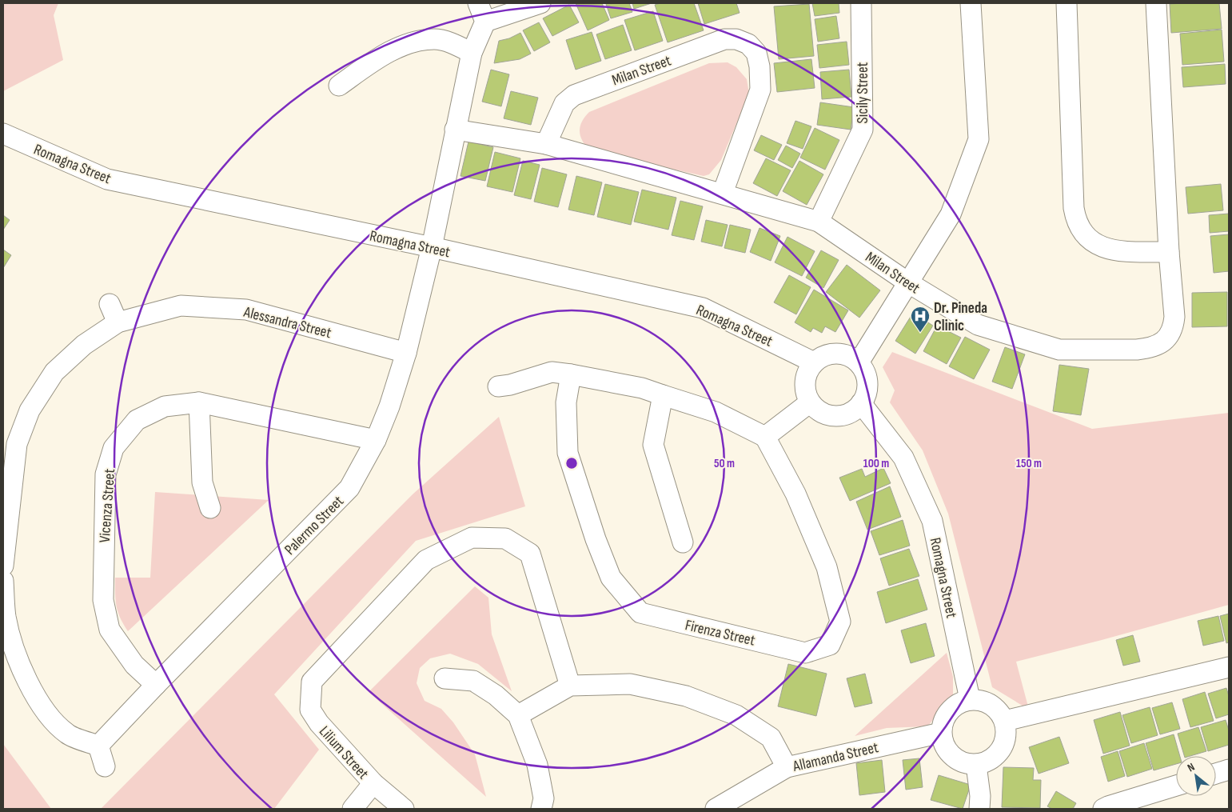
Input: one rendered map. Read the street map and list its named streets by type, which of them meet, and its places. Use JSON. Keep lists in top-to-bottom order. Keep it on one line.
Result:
{"streets":{"street":["Milan Street","Sicily Street","Romagna Street","Alessandra Street","Vicenza Street","Palermo Street","Firenza Street","Lilium Street","Allamanda Street"]},"crossings":[["Milan Street","Sicily Street"],["Milan Street","Palermo Street"],["Romagna Street","Palermo Street"],["Romagna Street","Allamanda Street"],["Alessandra Street","Palermo Street"],["Vicenza Street","Palermo Street"]],"places":{"hospital":["Dr. Pineda Clinic"]},"north":"top left","rings":["50 m","100 m","150 m"]}
